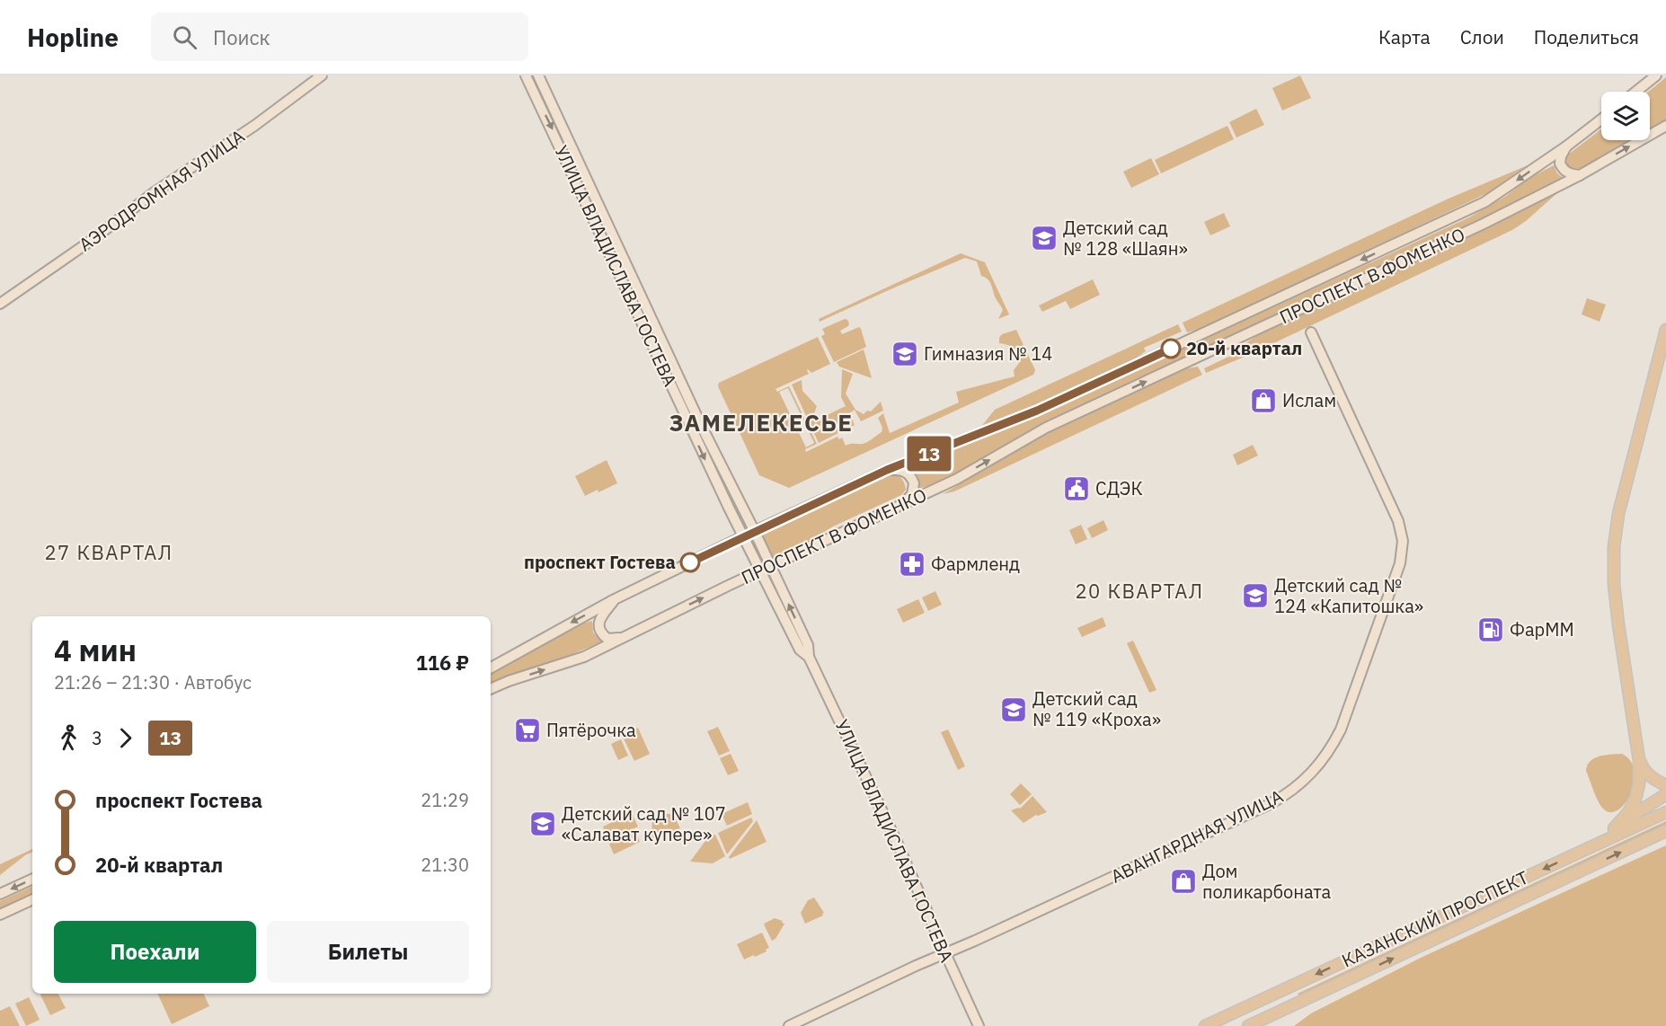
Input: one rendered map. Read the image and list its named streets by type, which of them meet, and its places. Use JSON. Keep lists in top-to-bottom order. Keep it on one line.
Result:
{"streets":{"main road":["АЭРОДРОМНАЯ УЛИЦА","УЛИЦА ВЛАДИСЛАВА ГОСТЕВА","ПРОСПЕКТ В.ФОМЕНКО","АВАНГАРДНАЯ УЛИЦА","КАЗАНСКИЙ ПРОСПЕКТ"]},"crossings":[["УЛИЦА ВЛАДИСЛАВА ГОСТЕВА","ПРОСПЕКТ В.ФОМЕНКО"],["УЛИЦА ВЛАДИСЛАВА ГОСТЕВА","АВАНГАРДНАЯ УЛИЦА"]],"districts":["ЗАМЕЛЕКЕСЬЕ","27 КВАРТАЛ","20 КВАРТАЛ"],"places":{"school or university":["Детский сад № 128 «Шаян»","Гимназия № 14","Детский сад № 124 «Капитошка»","Детский сад № 119 «Кроха»","Детский сад № 107 «Салават купере»"],"other":["20-й квартал","проспект Гостева"],"shop":["Ислам","Дом поликарбоната"],"public building":["СДЭК"],"pharmacy":["Фармленд"],"fuel station":["ФарММ"],"supermarket":["Пятёрочка"]},"lines":["bus line 13"],"page":{"header":"Hopline","search":"Поиск","nav":["Карта","Слои","Поделиться"],"on_map":"13","heading":["4 мин","21:26 – 21:30 · Автобус","116 ₽"],"legs":["3","13"],"list":[{"name":"проспект Гостева","value":"21:29"},{"name":"20-й квартал","value":"21:30"}],"buttons":["Поехали","Билеты"]}}
